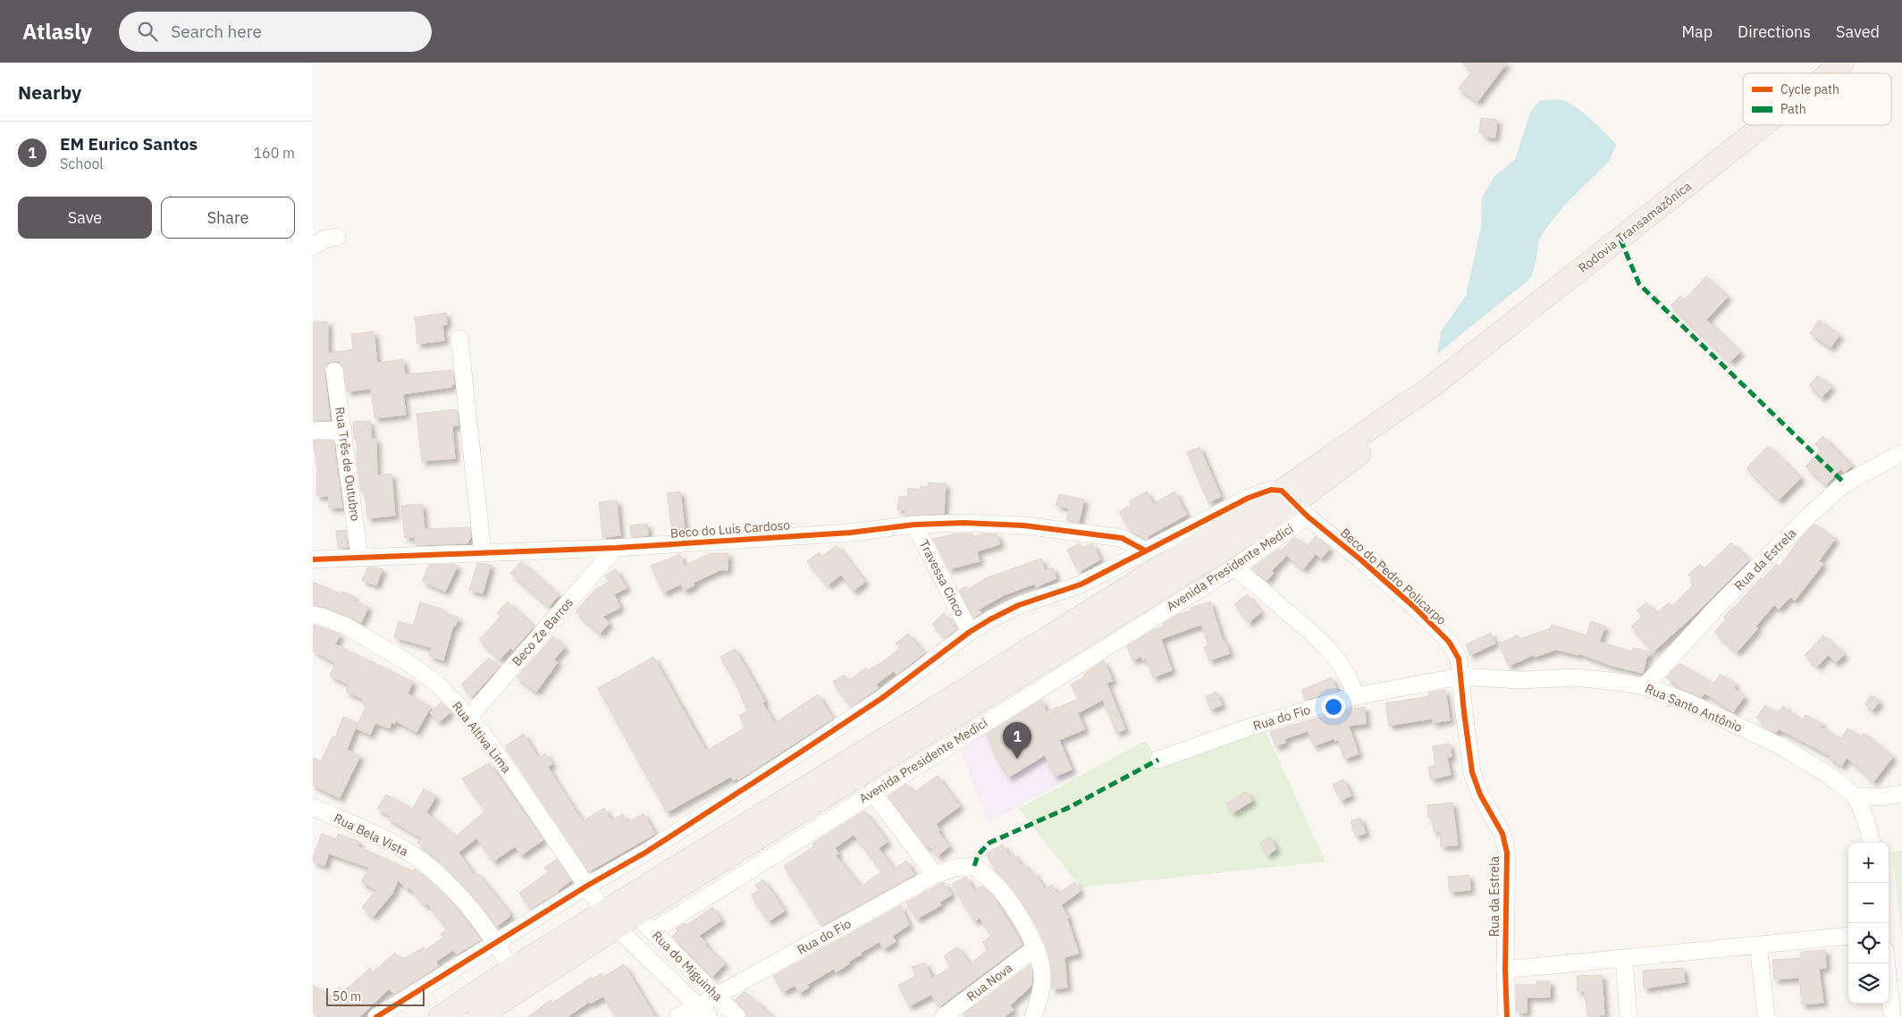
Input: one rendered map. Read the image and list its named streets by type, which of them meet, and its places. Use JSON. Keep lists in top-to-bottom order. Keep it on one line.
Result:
{"streets":{"main road":["Rodovia Transamazônica"],"street":["Rua Três de Outubro","Beco do Luis Cardoso","Rua da Estrela","Avenida Presidente Medici","Beco do Pedro Policarpo","Travessa Cinco","Beco Ze Barros","Rua Santo Antônio","Rua do Fio","Rua Altiva Lima","Rua Bela Vista","Rua do Miguinha","Rua Nova"]},"crossings":[["Rodovia Transamazônica","Avenida Presidente Medici"],["Rodovia Transamazônica","Beco do Pedro Policarpo"],["Rua Três de Outubro","Beco do Luis Cardoso"],["Beco do Luis Cardoso","Travessa Cinco"],["Beco do Luis Cardoso","Beco Ze Barros"],["Rua da Estrela","Beco do Pedro Policarpo"],["Rua da Estrela","Rua Santo Antônio"],["Rua da Estrela","Rua do Fio"],["Avenida Presidente Medici","Beco do Pedro Policarpo"],["Avenida Presidente Medici","Rua do Miguinha"],["Beco do Pedro Policarpo","Rua Santo Antônio"],["Beco do Pedro Policarpo","Rua do Fio"],["Beco Ze Barros","Rua Altiva Lima"],["Rua Santo Antônio","Rua do Fio"],["Rua do Fio","Rua do Miguinha"],["Rua do Fio","Rua Nova"],["Rua Altiva Lima","Rua do Miguinha"]],"legend":["Cycle path","Path"],"scale_bar":"50 m","page":{"header":"Atlasly","search":"Search here","nav":["Map","Directions","Saved"],"heading":"Nearby","list":[{"mark":"1","name":"EM Eurico Santos","note":"School","value":"160 m"}],"buttons":["Save","Share"],"pins":"1","map_buttons":["+","−"],"scale":"50 m"}}
